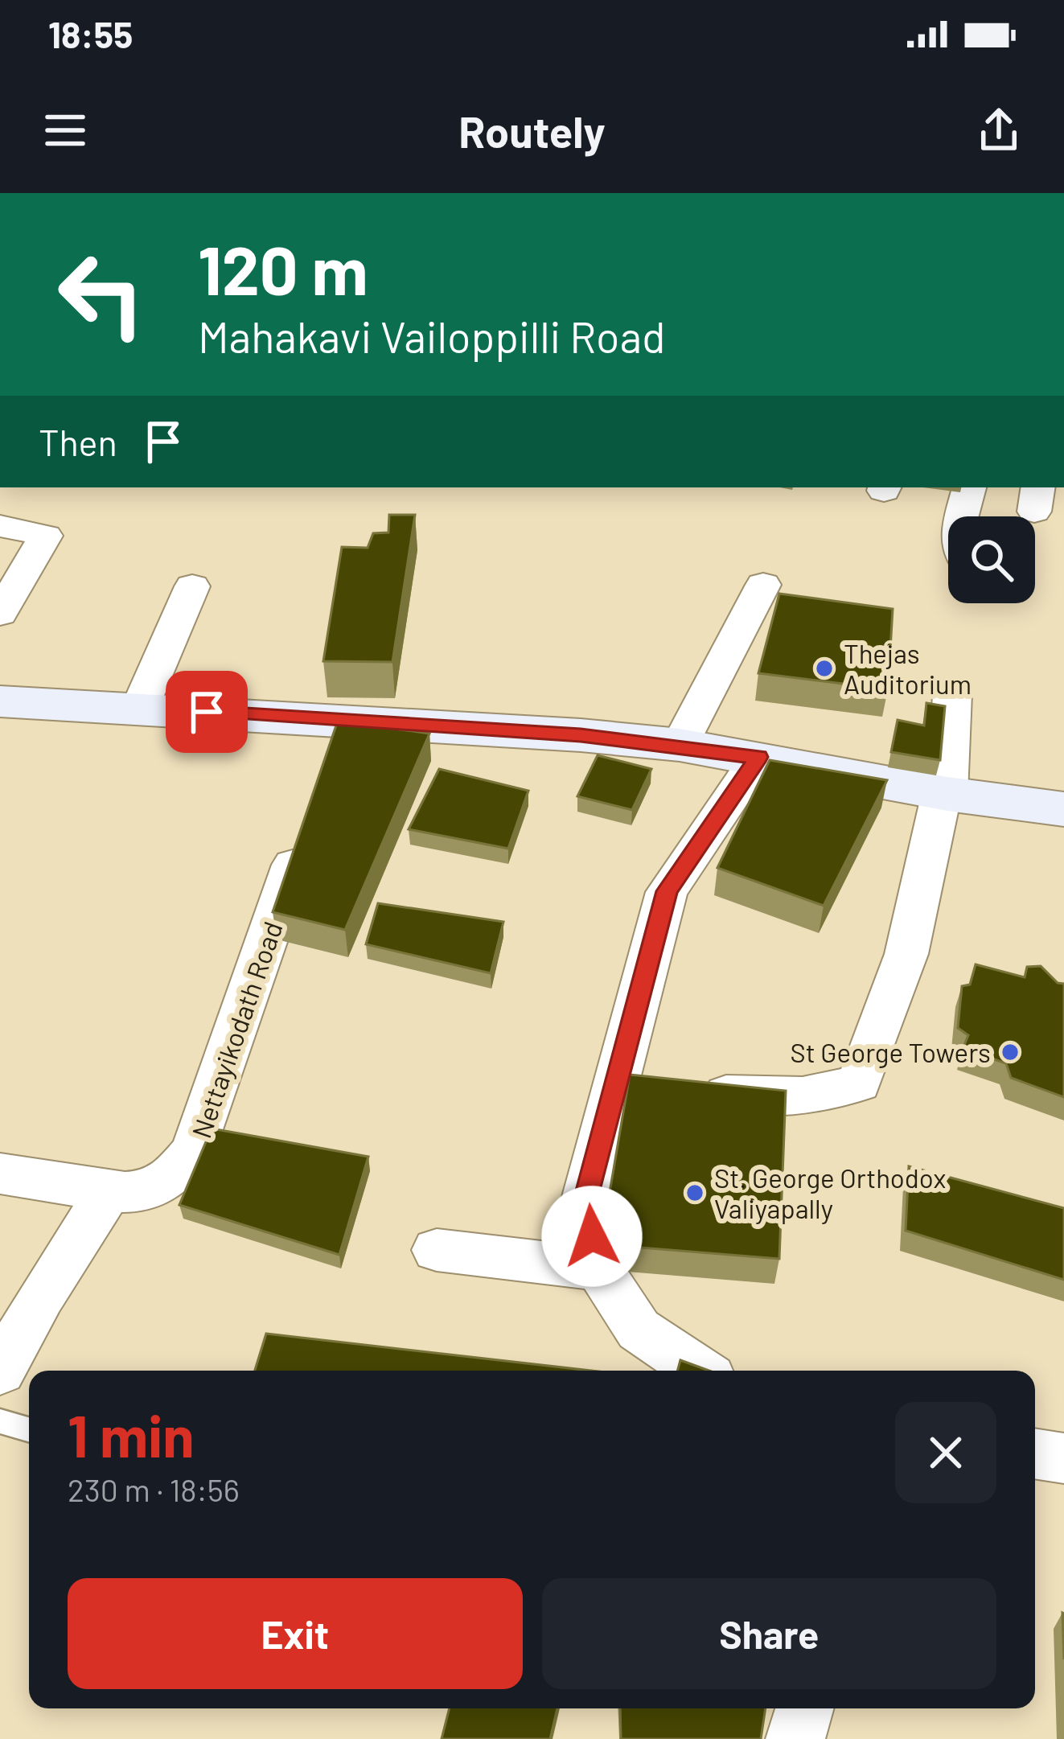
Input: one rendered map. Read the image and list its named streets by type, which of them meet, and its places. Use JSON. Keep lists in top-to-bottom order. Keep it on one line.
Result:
{"streets":{"street":["Nettayikodath Road"]},"places":["Thejas Auditorium","St George Towers","St. George Orthodox Valiyapally"],"page":{"status":"18:55","header":"Routely","turn":["120 m","Mahakavi Vailoppilli Road"],"then":"Then","heading":["1 min","230 m · 18:56"],"buttons":["Exit","Share"]}}
